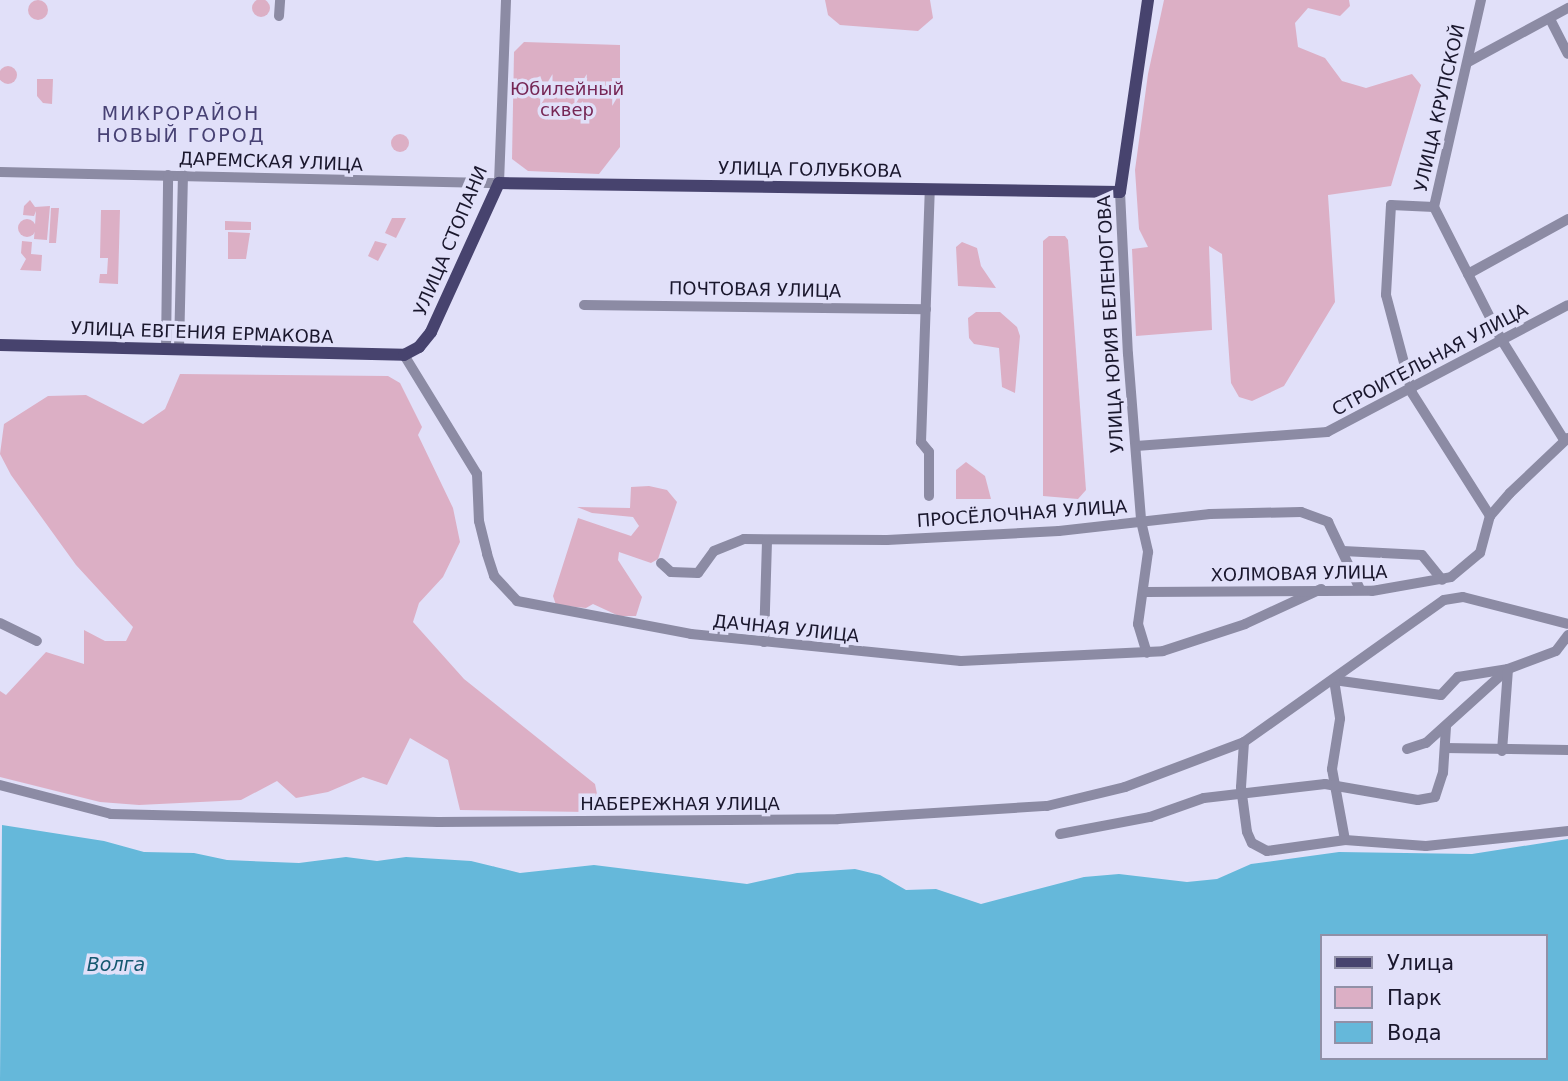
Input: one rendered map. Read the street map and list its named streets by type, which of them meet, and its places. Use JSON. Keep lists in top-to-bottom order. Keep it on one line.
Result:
{"streets":{"main road":["УЛИЦА ГОЛУБКОВА","УЛИЦА СТОПАНИ","УЛИЦА ЮРИЯ БЕЛЕНОГОВА","УЛИЦА ЕВГЕНИЯ ЕРМАКОВА"],"street":["УЛИЦА КРУПСКОЙ","ДАРЕМСКАЯ УЛИЦА","ПОЧТОВАЯ УЛИЦА","СТРОИТЕЛЬНАЯ УЛИЦА","ПРОСЁЛОЧНАЯ УЛИЦА","ХОЛМОВАЯ УЛИЦА","ДАЧНАЯ УЛИЦА","НАБЕРЕЖНАЯ УЛИЦА"]},"crossings":[["УЛИЦА КРУПСКОЙ","СТРОИТЕЛЬНАЯ УЛИЦА"],["ДАРЕМСКАЯ УЛИЦА","УЛИЦА ГОЛУБКОВА"],["ДАРЕМСКАЯ УЛИЦА","УЛИЦА СТОПАНИ"],["УЛИЦА ГОЛУБКОВА","УЛИЦА СТОПАНИ"],["УЛИЦА ГОЛУБКОВА","УЛИЦА ЮРИЯ БЕЛЕНОГОВА"],["УЛИЦА СТОПАНИ","УЛИЦА ЕВГЕНИЯ ЕРМАКОВА"],["УЛИЦА СТОПАНИ","ДАЧНАЯ УЛИЦА"],["УЛИЦА ЮРИЯ БЕЛЕНОГОВА","СТРОИТЕЛЬНАЯ УЛИЦА"],["УЛИЦА ЮРИЯ БЕЛЕНОГОВА","ПРОСЁЛОЧНАЯ УЛИЦА"],["УЛИЦА ЮРИЯ БЕЛЕНОГОВА","ХОЛМОВАЯ УЛИЦА"],["УЛИЦА ЮРИЯ БЕЛЕНОГОВА","ДАЧНАЯ УЛИЦА"],["УЛИЦА ЕВГЕНИЯ ЕРМАКОВА","ДАЧНАЯ УЛИЦА"],["ПРОСЁЛОЧНАЯ УЛИЦА","ХОЛМОВАЯ УЛИЦА"],["ХОЛМОВАЯ УЛИЦА","ДАЧНАЯ УЛИЦА"]],"districts":["МИКРОРАЙОН НОВЫЙ ГОРОД"],"water":["Волга"],"parks":["Юбилейный сквер"],"legend":["Улица","Парк","Вода"]}
